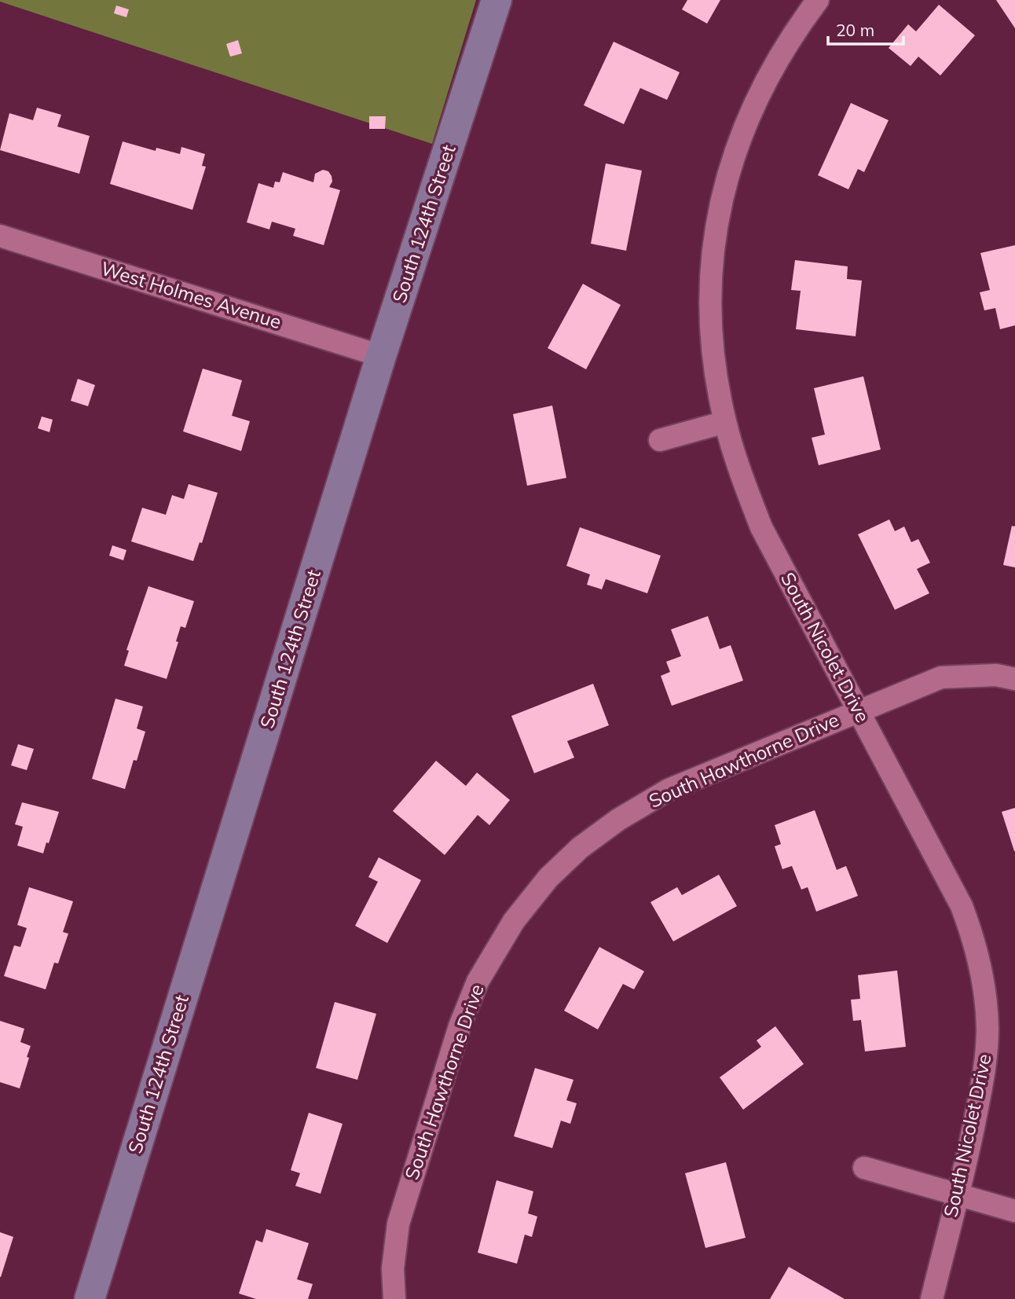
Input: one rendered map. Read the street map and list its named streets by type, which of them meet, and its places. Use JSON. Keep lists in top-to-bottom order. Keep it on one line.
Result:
{"streets":{"street":["South 124th Street","West Holmes Avenue","South Nicolet Drive","South Hawthorne Drive"]},"crossings":[["South 124th Street","West Holmes Avenue"],["South Nicolet Drive","South Hawthorne Drive"]],"scale_bar":"20 m"}
